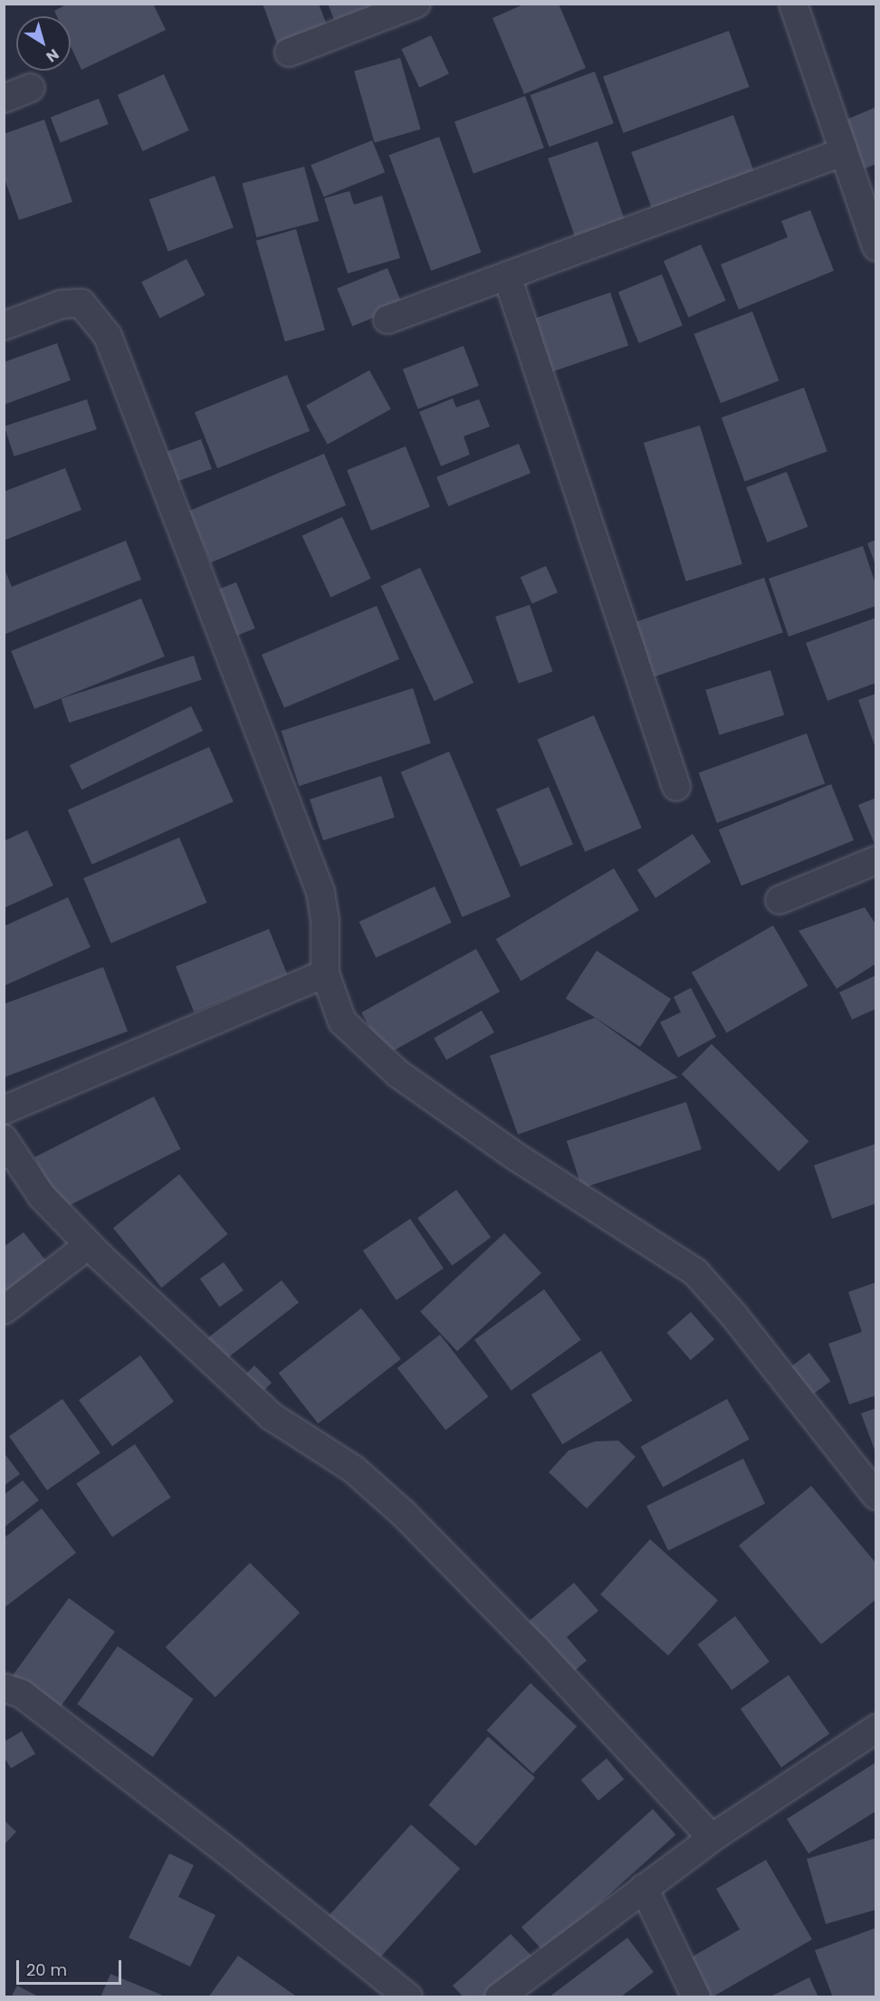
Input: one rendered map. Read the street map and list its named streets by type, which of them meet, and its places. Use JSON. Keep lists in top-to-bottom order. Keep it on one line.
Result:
{"scale_bar":"20 m","north":"bottom right"}
